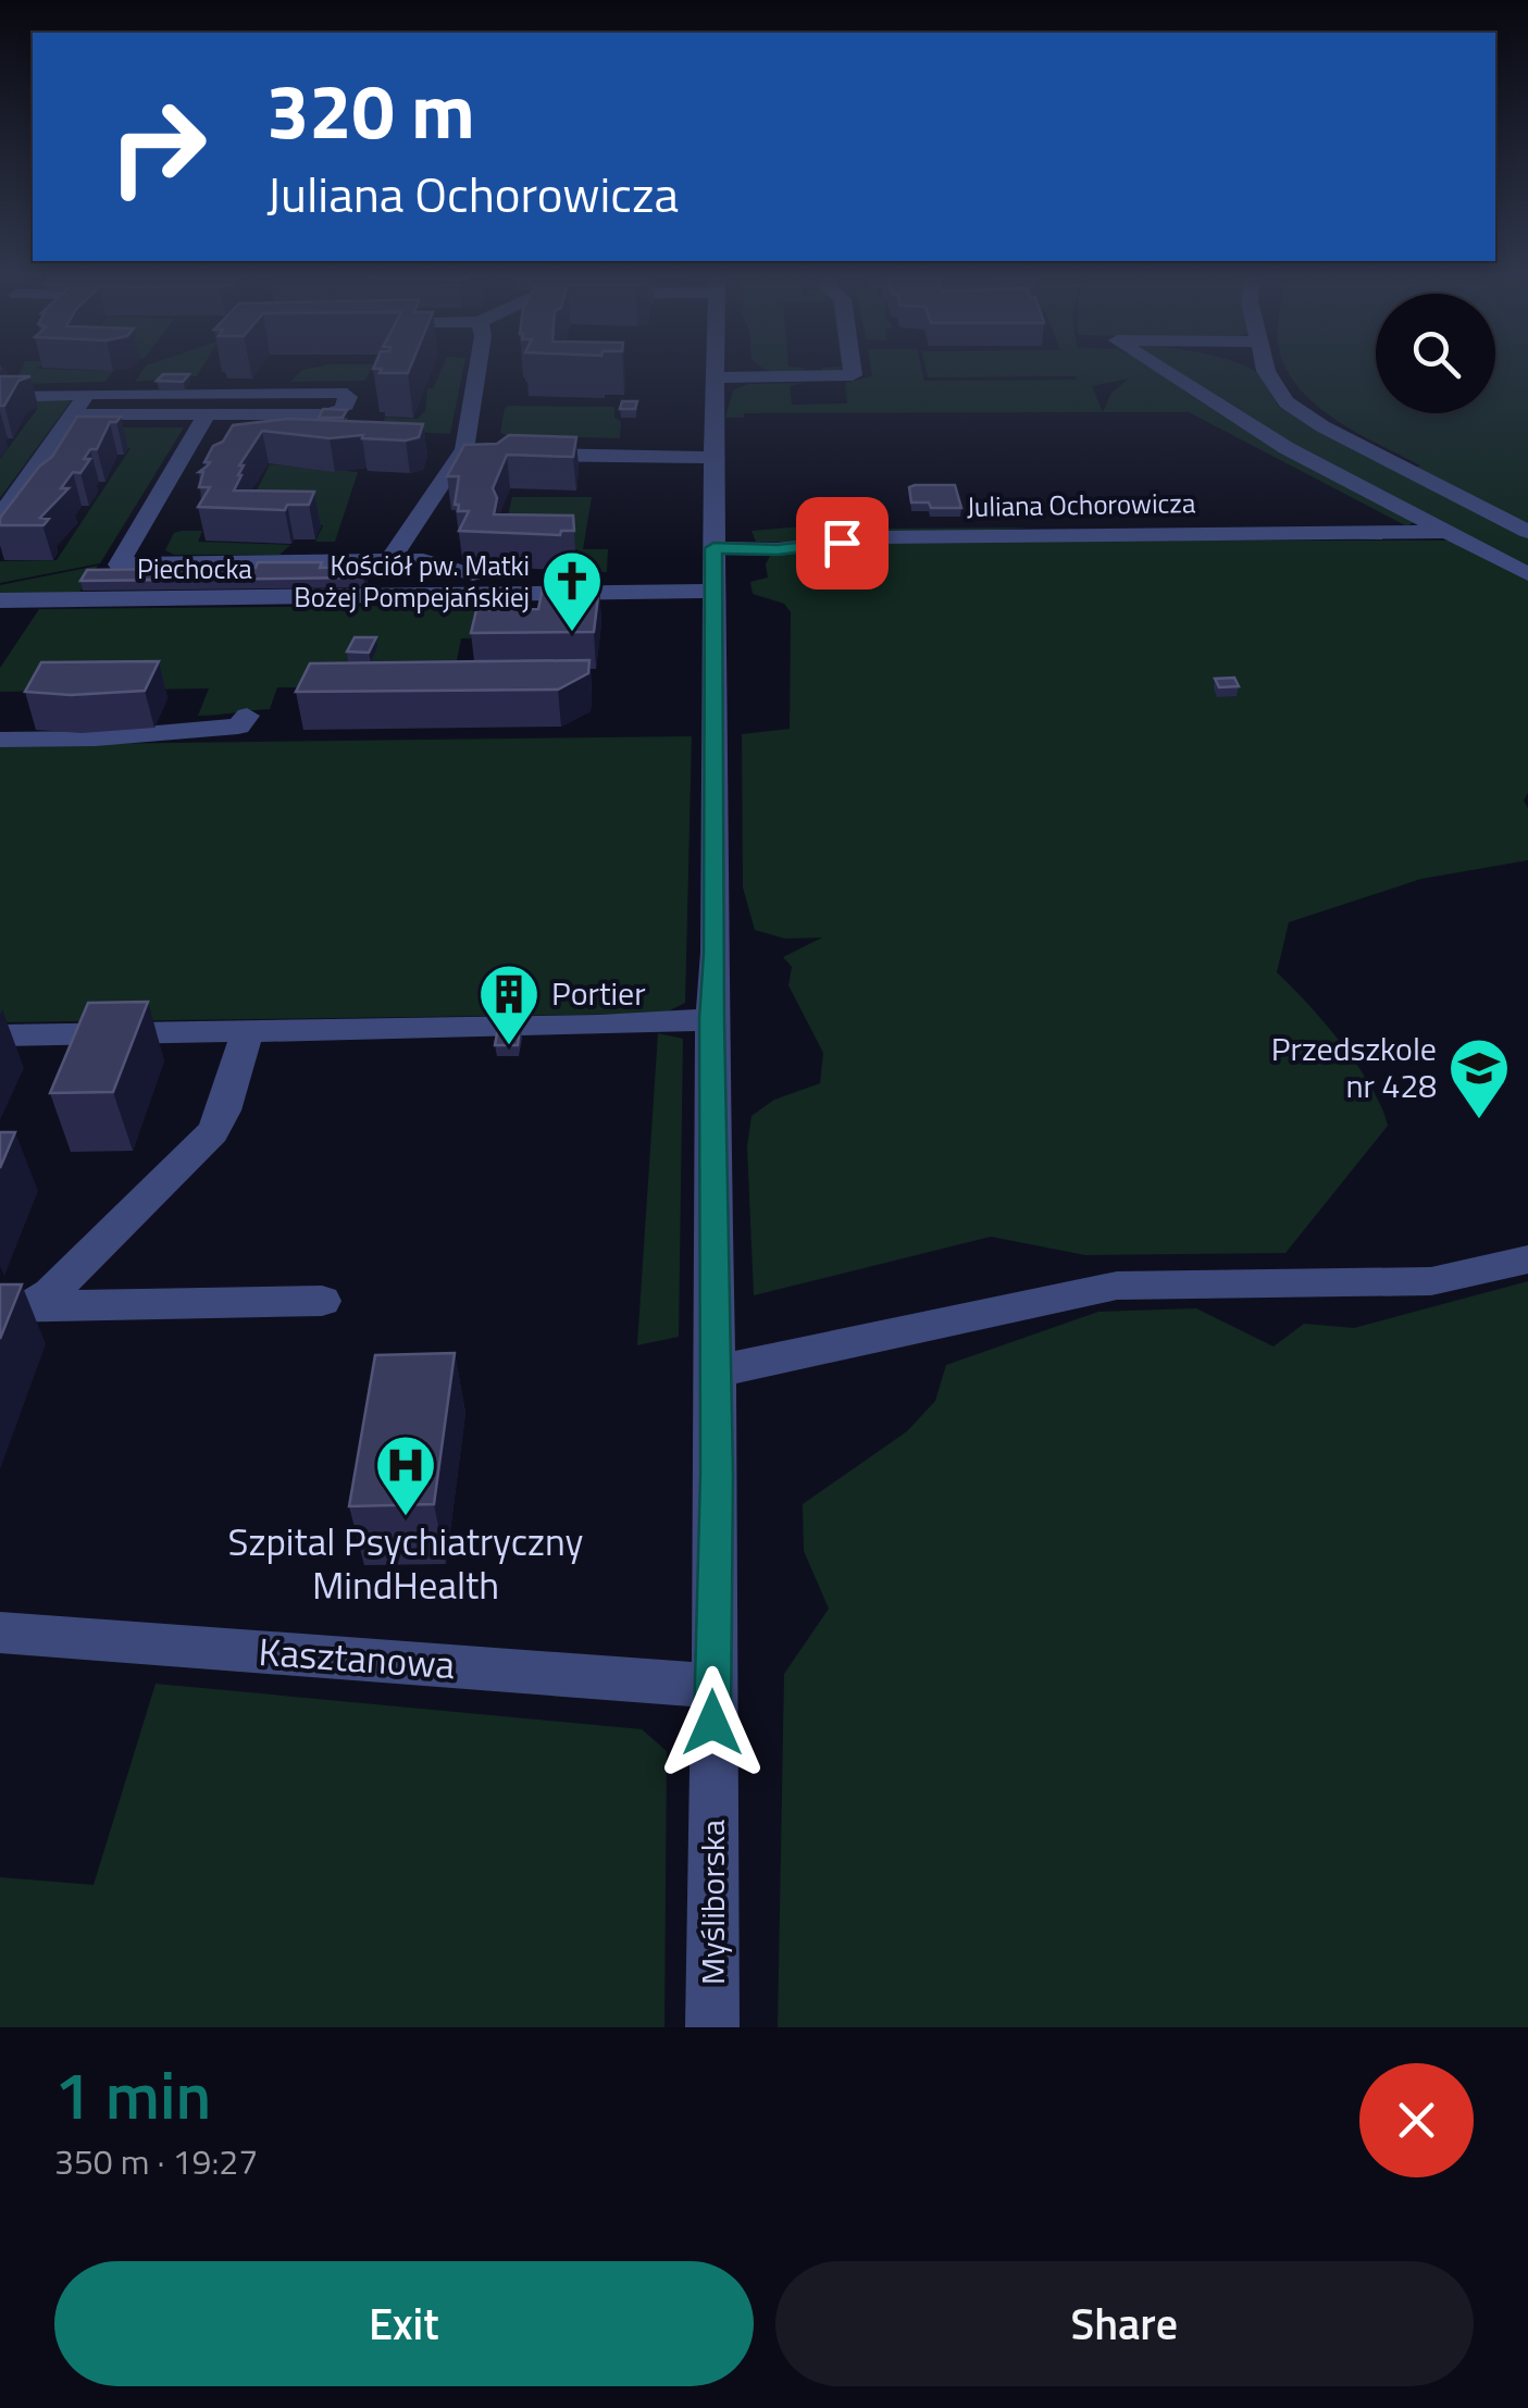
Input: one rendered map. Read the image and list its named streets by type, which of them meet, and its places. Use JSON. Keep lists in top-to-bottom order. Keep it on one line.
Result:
{"streets":{"street":["Juliana Ochorowicza","Piechocka","Kasztanowa","Myśliborska"]},"crossings":[["Juliana Ochorowicza","Myśliborska"],["Piechocka","Myśliborska"],["Kasztanowa","Myśliborska"]],"places":{"church":["Kościół pw. Matki Bożej Pompejańskiej"],"building":["Portier"],"school or university":["Przedszkole nr 428"],"hospital":["Szpital Psychiatryczny MindHealth"]},"page":{"turn":["320 m","Juliana Ochorowicza"],"heading":["1 min","350 m · 19:27"],"buttons":["Exit","Share"]}}
